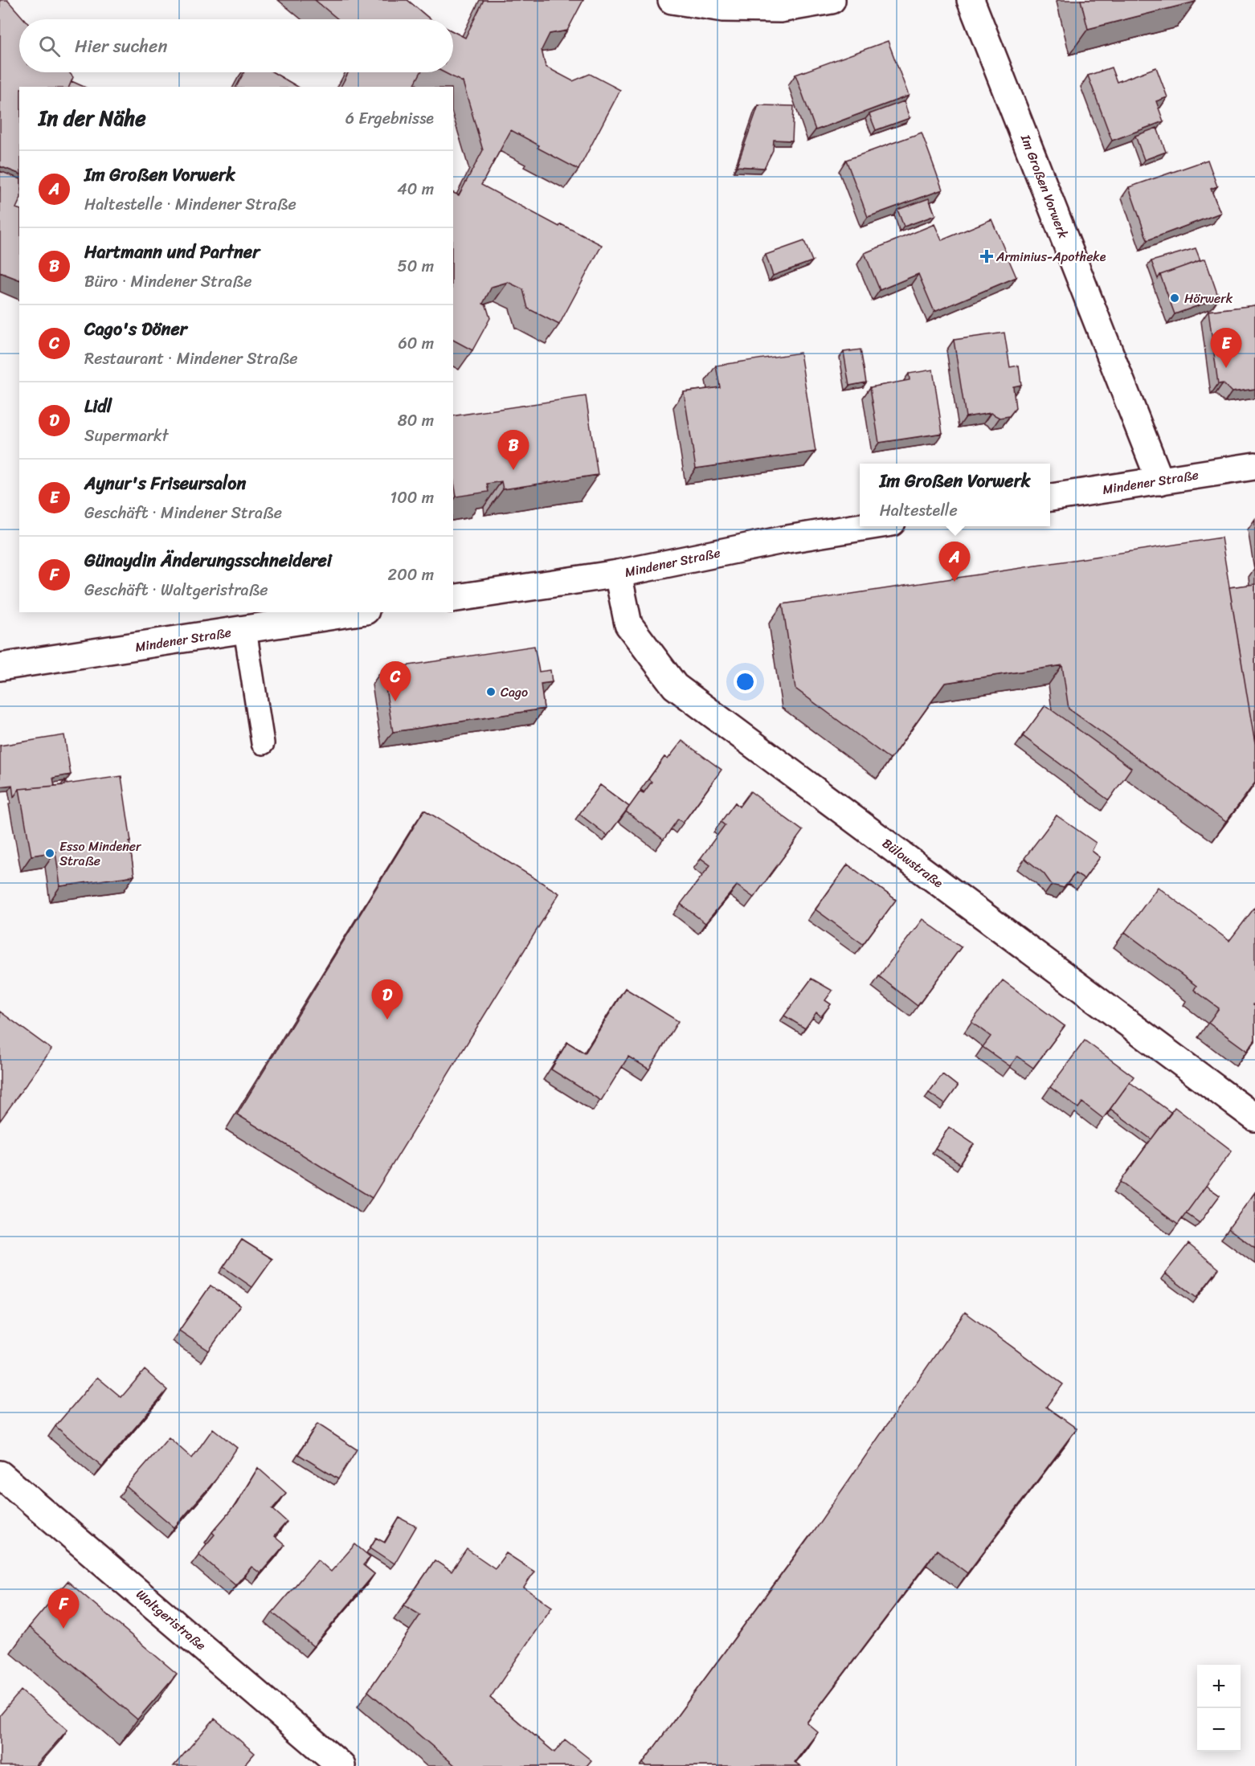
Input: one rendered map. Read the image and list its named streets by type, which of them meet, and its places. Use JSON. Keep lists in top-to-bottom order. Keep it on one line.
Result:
{"streets":{"street":["Im Großen Vorwerk","Mindener Straße","Bülowstraße","Waltgeristraße"]},"crossings":[["Im Großen Vorwerk","Mindener Straße"],["Mindener Straße","Bülowstraße"]],"places":{"health":["Arminius-Apotheke"],"other":["Hörwerk","Cago","Esso Mindener Straße"]},"page":{"search":"Hier suchen","heading":["In der Nähe","6 Ergebnisse"],"list":[{"mark":"A","name":"Im Großen Vorwerk","note":"Haltestelle · Mindener Straße","value":"40 m"},{"mark":"B","name":"Hartmann und Partner","note":"Büro · Mindener Straße","value":"50 m"},{"mark":"C","name":"Cago's Döner","note":"Restaurant · Mindener Straße","value":"60 m"},{"mark":"D","name":"Lidl","note":"Supermarkt","value":"80 m"},{"mark":"E","name":"Aynur's Friseursalon","note":"Geschäft · Mindener Straße","value":"100 m"},{"mark":"F","name":"Günaydin Änderungsschneiderei","note":"Geschäft · Waltgeristraße","value":"200 m"}],"pins":["E","B","A","C","D","F"],"popup":["Im Großen Vorwerk","Haltestelle"],"map_buttons":["+","−"]}}
